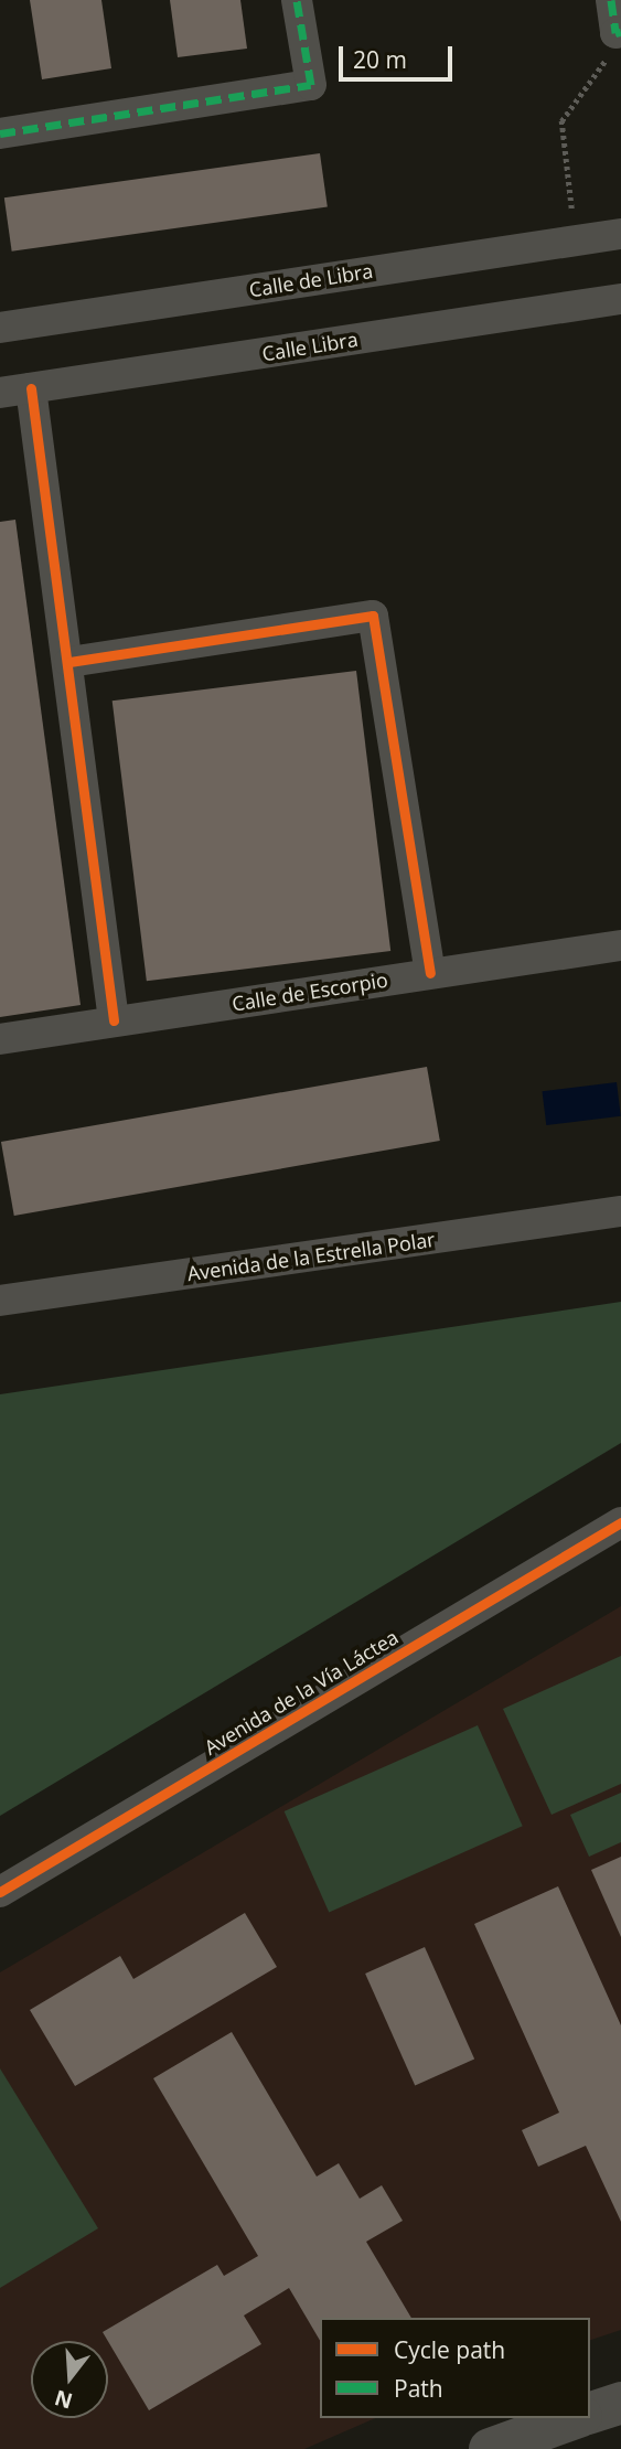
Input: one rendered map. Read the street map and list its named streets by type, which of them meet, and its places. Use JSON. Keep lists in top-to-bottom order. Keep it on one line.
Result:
{"streets":{"street":["Calle de Libra","Calle Libra","Calle de Escorpio","Avenida de la Estrella Polar","Avenida de la Vía Láctea"]},"legend":["Cycle path","Path"],"scale_bar":"20 m","north":"bottom"}
